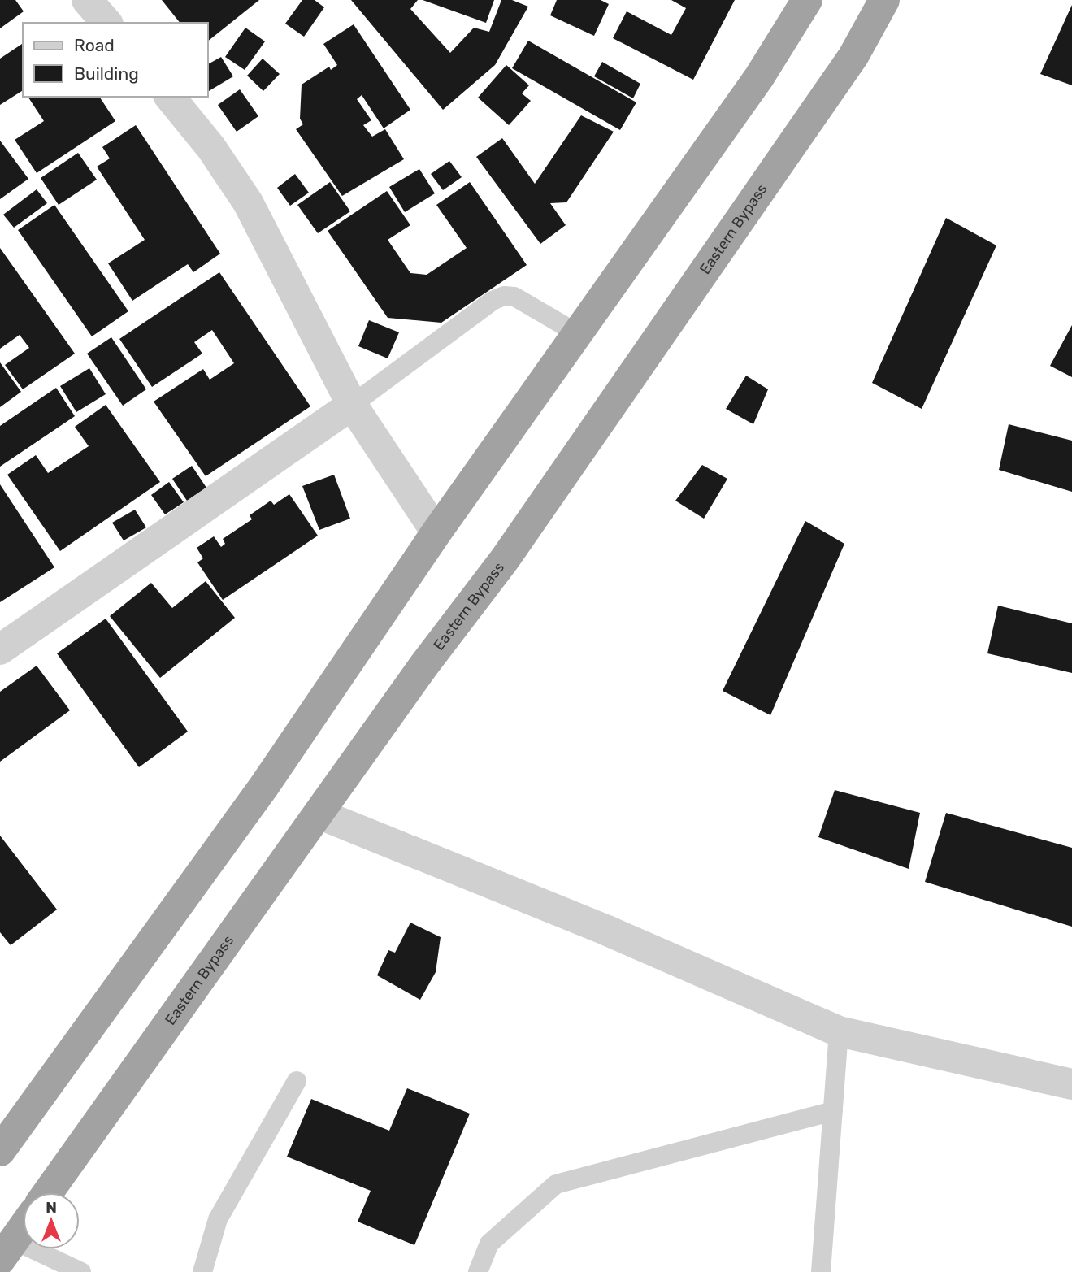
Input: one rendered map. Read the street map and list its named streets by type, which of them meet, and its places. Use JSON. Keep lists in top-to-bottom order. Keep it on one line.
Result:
{"streets":{"highway":["Eastern Bypass"]},"legend":["Road","Building"],"north":"top"}
